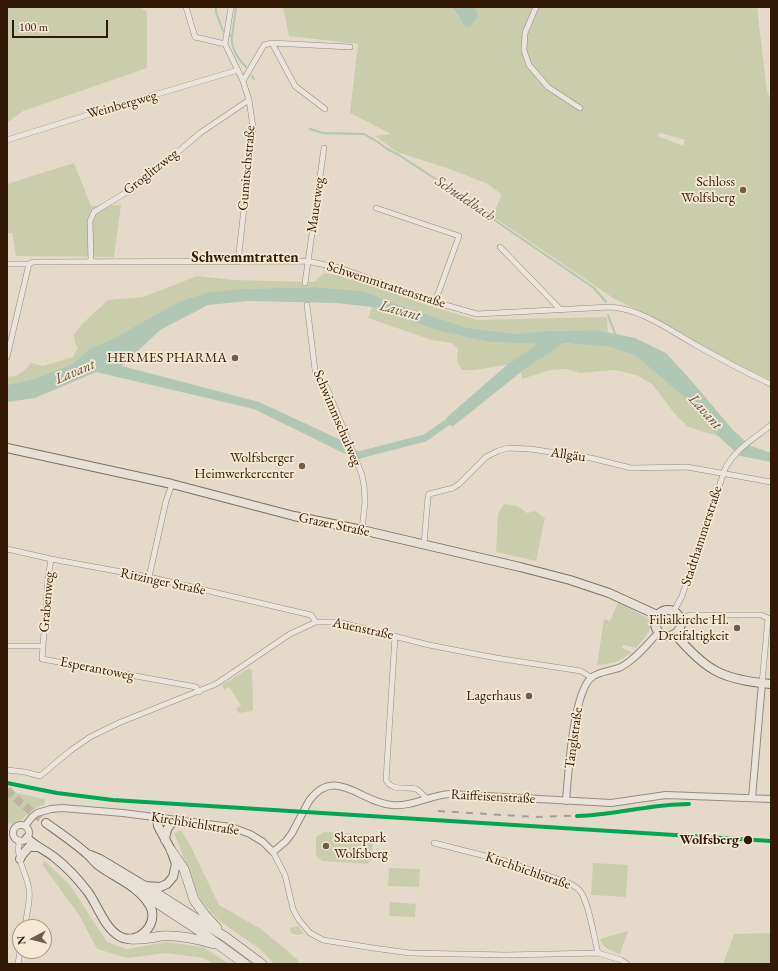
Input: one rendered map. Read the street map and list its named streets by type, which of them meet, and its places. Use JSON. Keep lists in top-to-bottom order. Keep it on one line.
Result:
{"streets":{"main road":["Grazer Straße"],"street":["Weinbergweg","Gumitschstraße","Groglitzweg","Mauerweg","Schwemmtrattenstraße","Schwimmschulweg","Allgäu","Stadthammerstraße","Ritzinger Straße","Grabenweg","Auenstraße","Esperantoweg","Tanglstraße","Raiffeisenstraße","Kirchbichlstraße"]},"crossings":[["Weinbergweg","Gumitschstraße"],["Gumitschstraße","Groglitzweg"],["Gumitschstraße","Schwemmtrattenstraße"],["Groglitzweg","Schwemmtrattenstraße"],["Mauerweg","Schwemmtrattenstraße"],["Schwimmschulweg","Grazer Straße"],["Allgäu","Grazer Straße"],["Allgäu","Stadthammerstraße"],["Grazer Straße","Stadthammerstraße"],["Ritzinger Straße","Grabenweg"],["Ritzinger Straße","Auenstraße"],["Grabenweg","Esperantoweg"],["Auenstraße","Esperantoweg"],["Auenstraße","Tanglstraße"],["Tanglstraße","Raiffeisenstraße"],["Raiffeisenstraße","Kirchbichlstraße"]],"districts":["Schwemmtratten"],"water":["Schudelbach","Lavant"],"places":["Schloss Wolfsberg","HERMES PHARMA","Wolfsberger Heimwerkercenter","Filialkirche Hl. Dreifaltigkeit","Lagerhaus","Wolfsberg","Skatepark Wolfsberg"],"scale_bar":"100 m","north":"left"}
